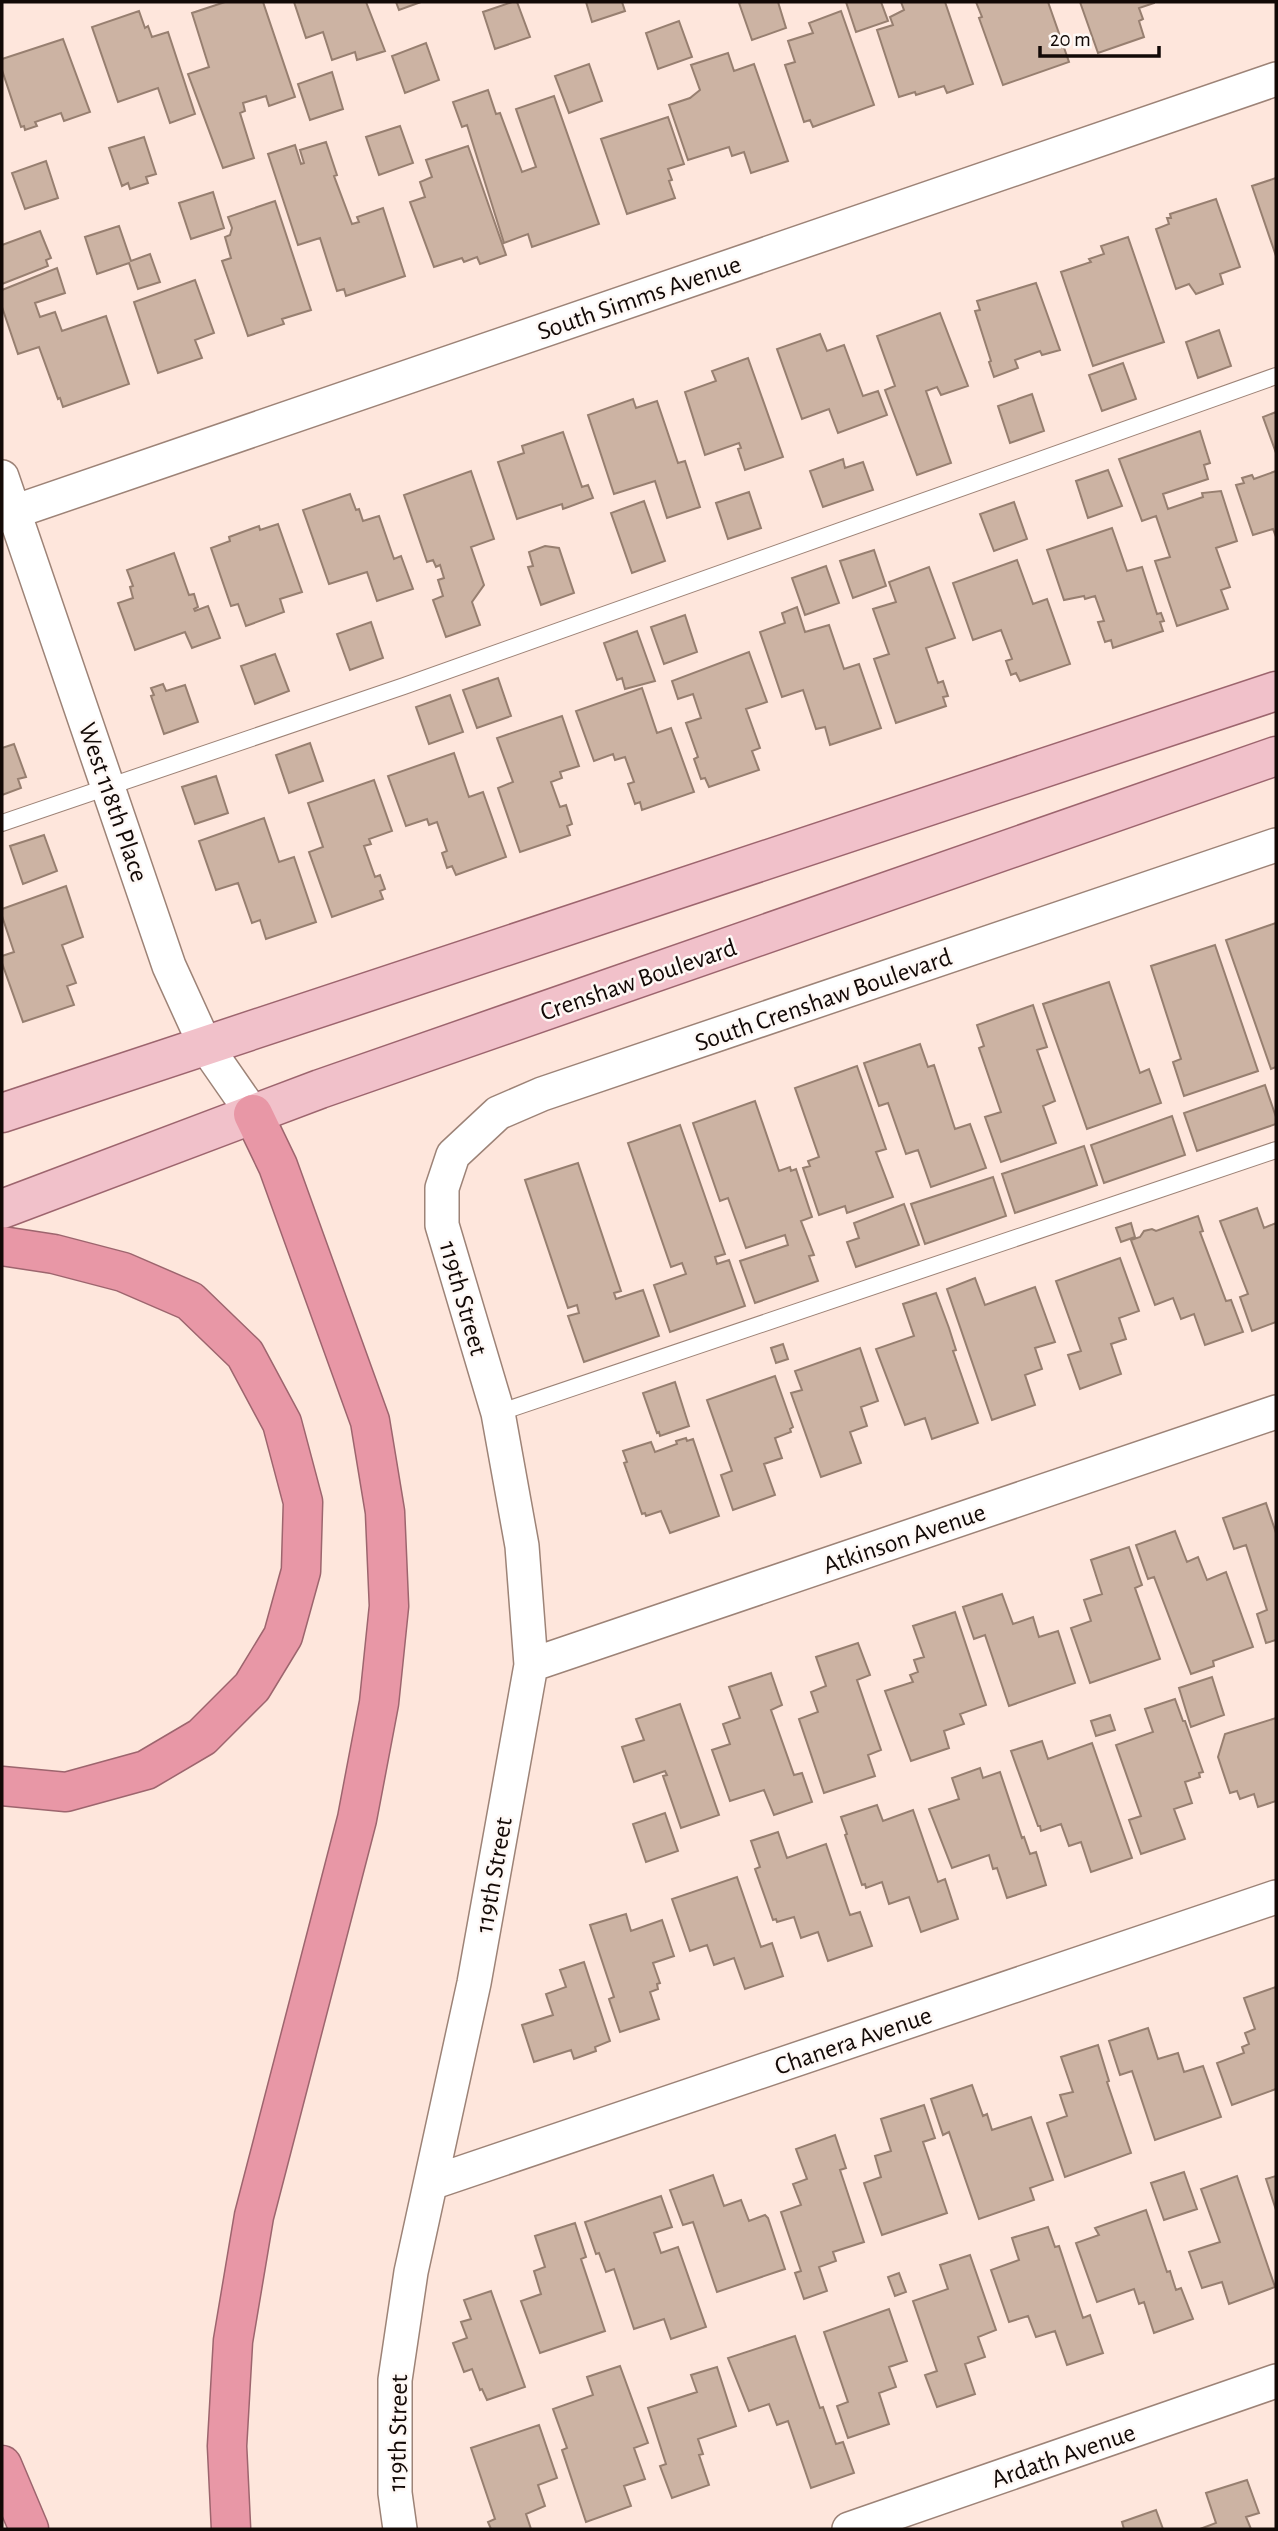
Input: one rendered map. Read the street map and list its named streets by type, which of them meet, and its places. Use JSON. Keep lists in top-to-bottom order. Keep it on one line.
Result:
{"streets":{"main road":["Crenshaw Boulevard"],"street":["South Simms Avenue","West 118th Place","South Crenshaw Boulevard","119th Street","Atkinson Avenue","Chanera Avenue","Ardath Avenue"]},"crossings":[["South Simms Avenue","West 118th Place"],["West 118th Place","Crenshaw Boulevard"],["South Crenshaw Boulevard","119th Street"],["119th Street","Atkinson Avenue"],["119th Street","Chanera Avenue"]],"scale_bar":"20 m"}
